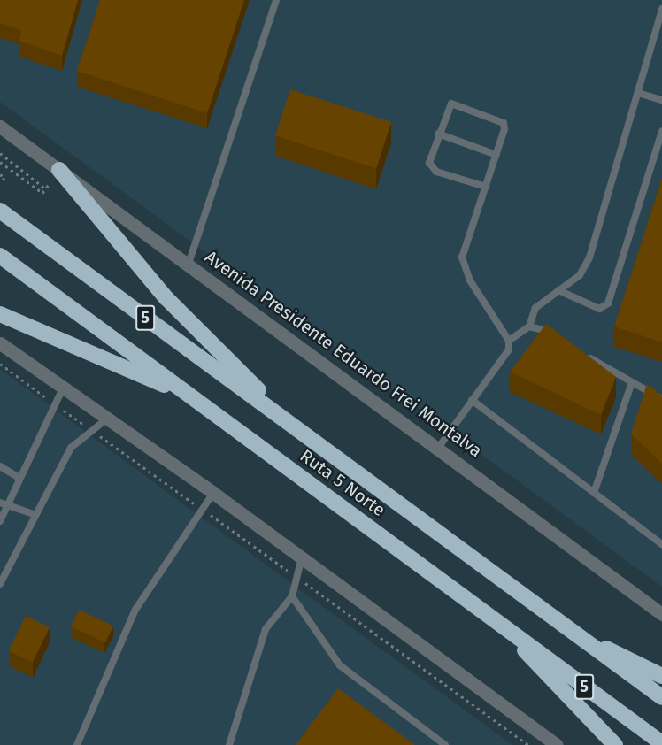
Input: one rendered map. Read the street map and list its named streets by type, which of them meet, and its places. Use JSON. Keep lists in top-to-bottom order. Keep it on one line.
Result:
{"streets":{"highway":["5","Ruta 5 Norte"],"street":["Avenida Presidente Eduardo Frei Montalva"]}}
